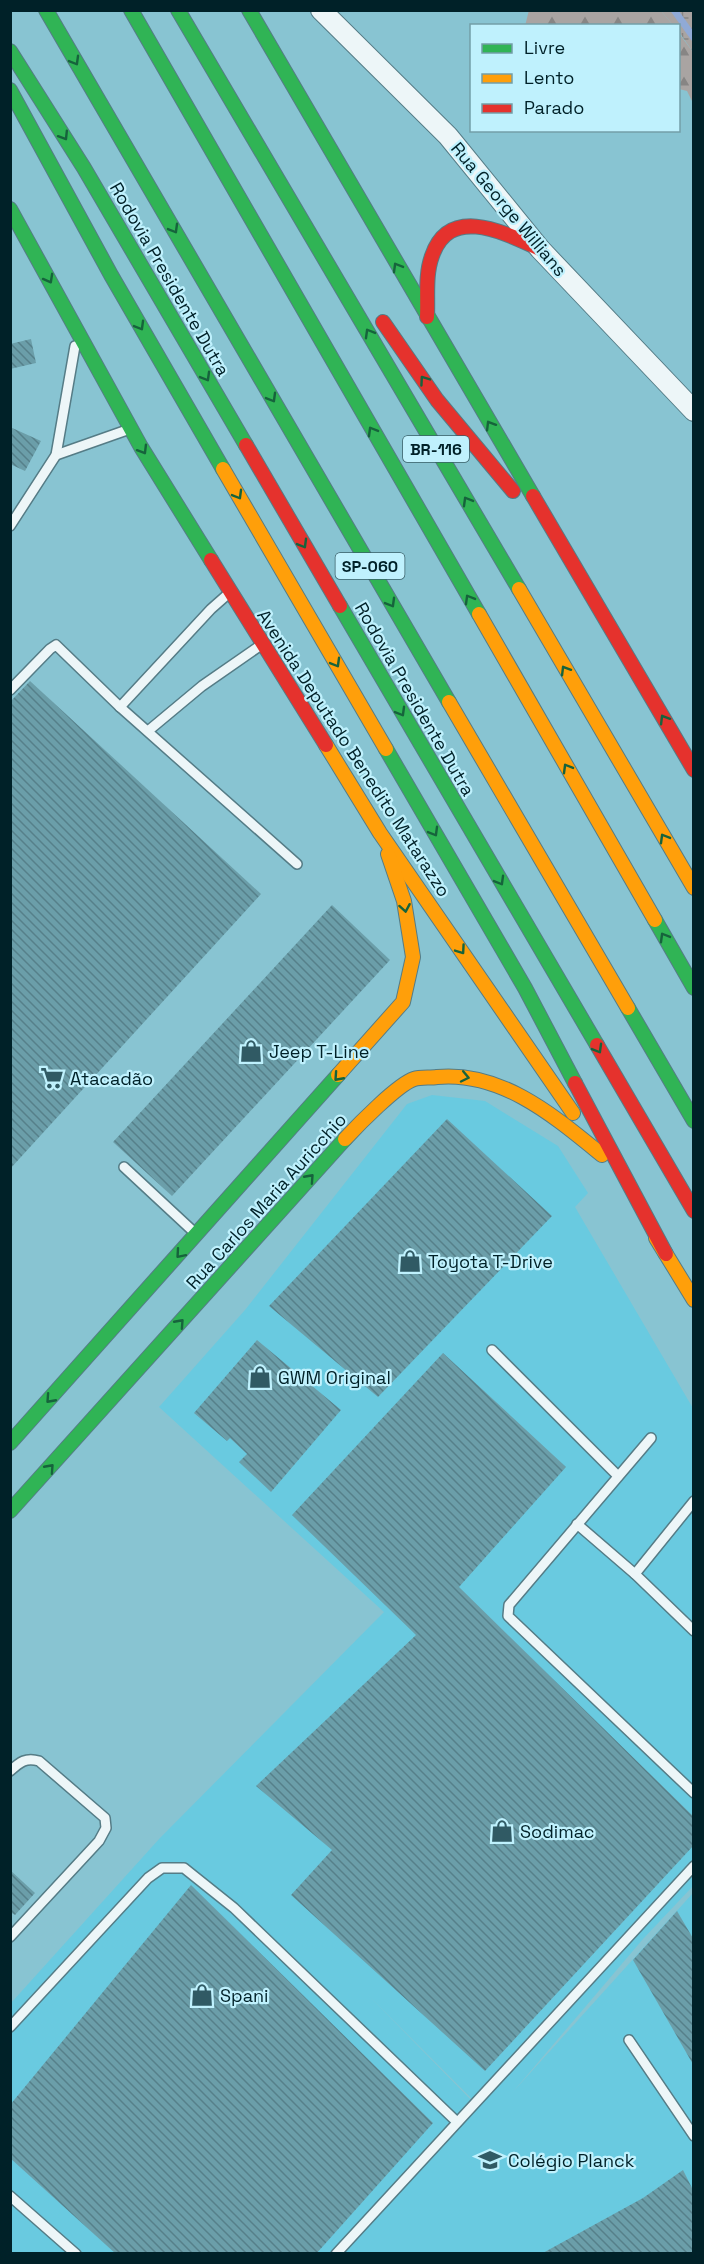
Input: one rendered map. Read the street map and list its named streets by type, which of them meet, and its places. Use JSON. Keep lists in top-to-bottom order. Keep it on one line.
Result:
{"streets":{"main road":["Rodovia Presidente Dutra","BR-116","SP-060","Avenida Deputado Benedito Matarazzo","Rua Carlos Maria Auricchio"],"street":["Rua George Willians"]},"crossings":[["Avenida Deputado Benedito Matarazzo","Rua Carlos Maria Auricchio"]],"places":{"shop":["Jeep T-Line","Toyota T-Drive","GWM Original","Sodimac","Spani"],"supermarket":["Atacadão"],"school or university":["Colégio Planck"]},"legend":["Livre","Lento","Parado"]}
